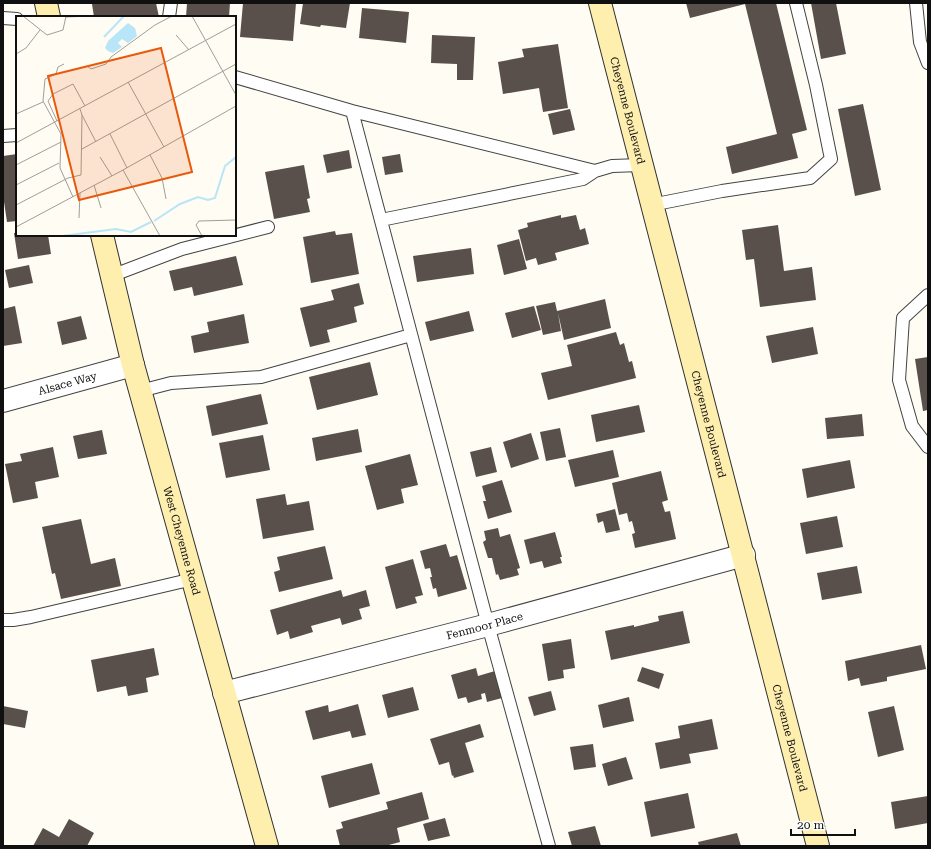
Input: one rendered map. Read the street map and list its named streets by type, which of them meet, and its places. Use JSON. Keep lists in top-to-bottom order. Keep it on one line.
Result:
{"streets":{"main road":["Cheyenne Boulevard","West Cheyenne Road"],"street":["Alsace Way","Fenmoor Place"]},"crossings":[["Cheyenne Boulevard","Fenmoor Place"],["Alsace Way","West Cheyenne Road"],["West Cheyenne Road","Fenmoor Place"]],"scale_bar":"20 m"}
